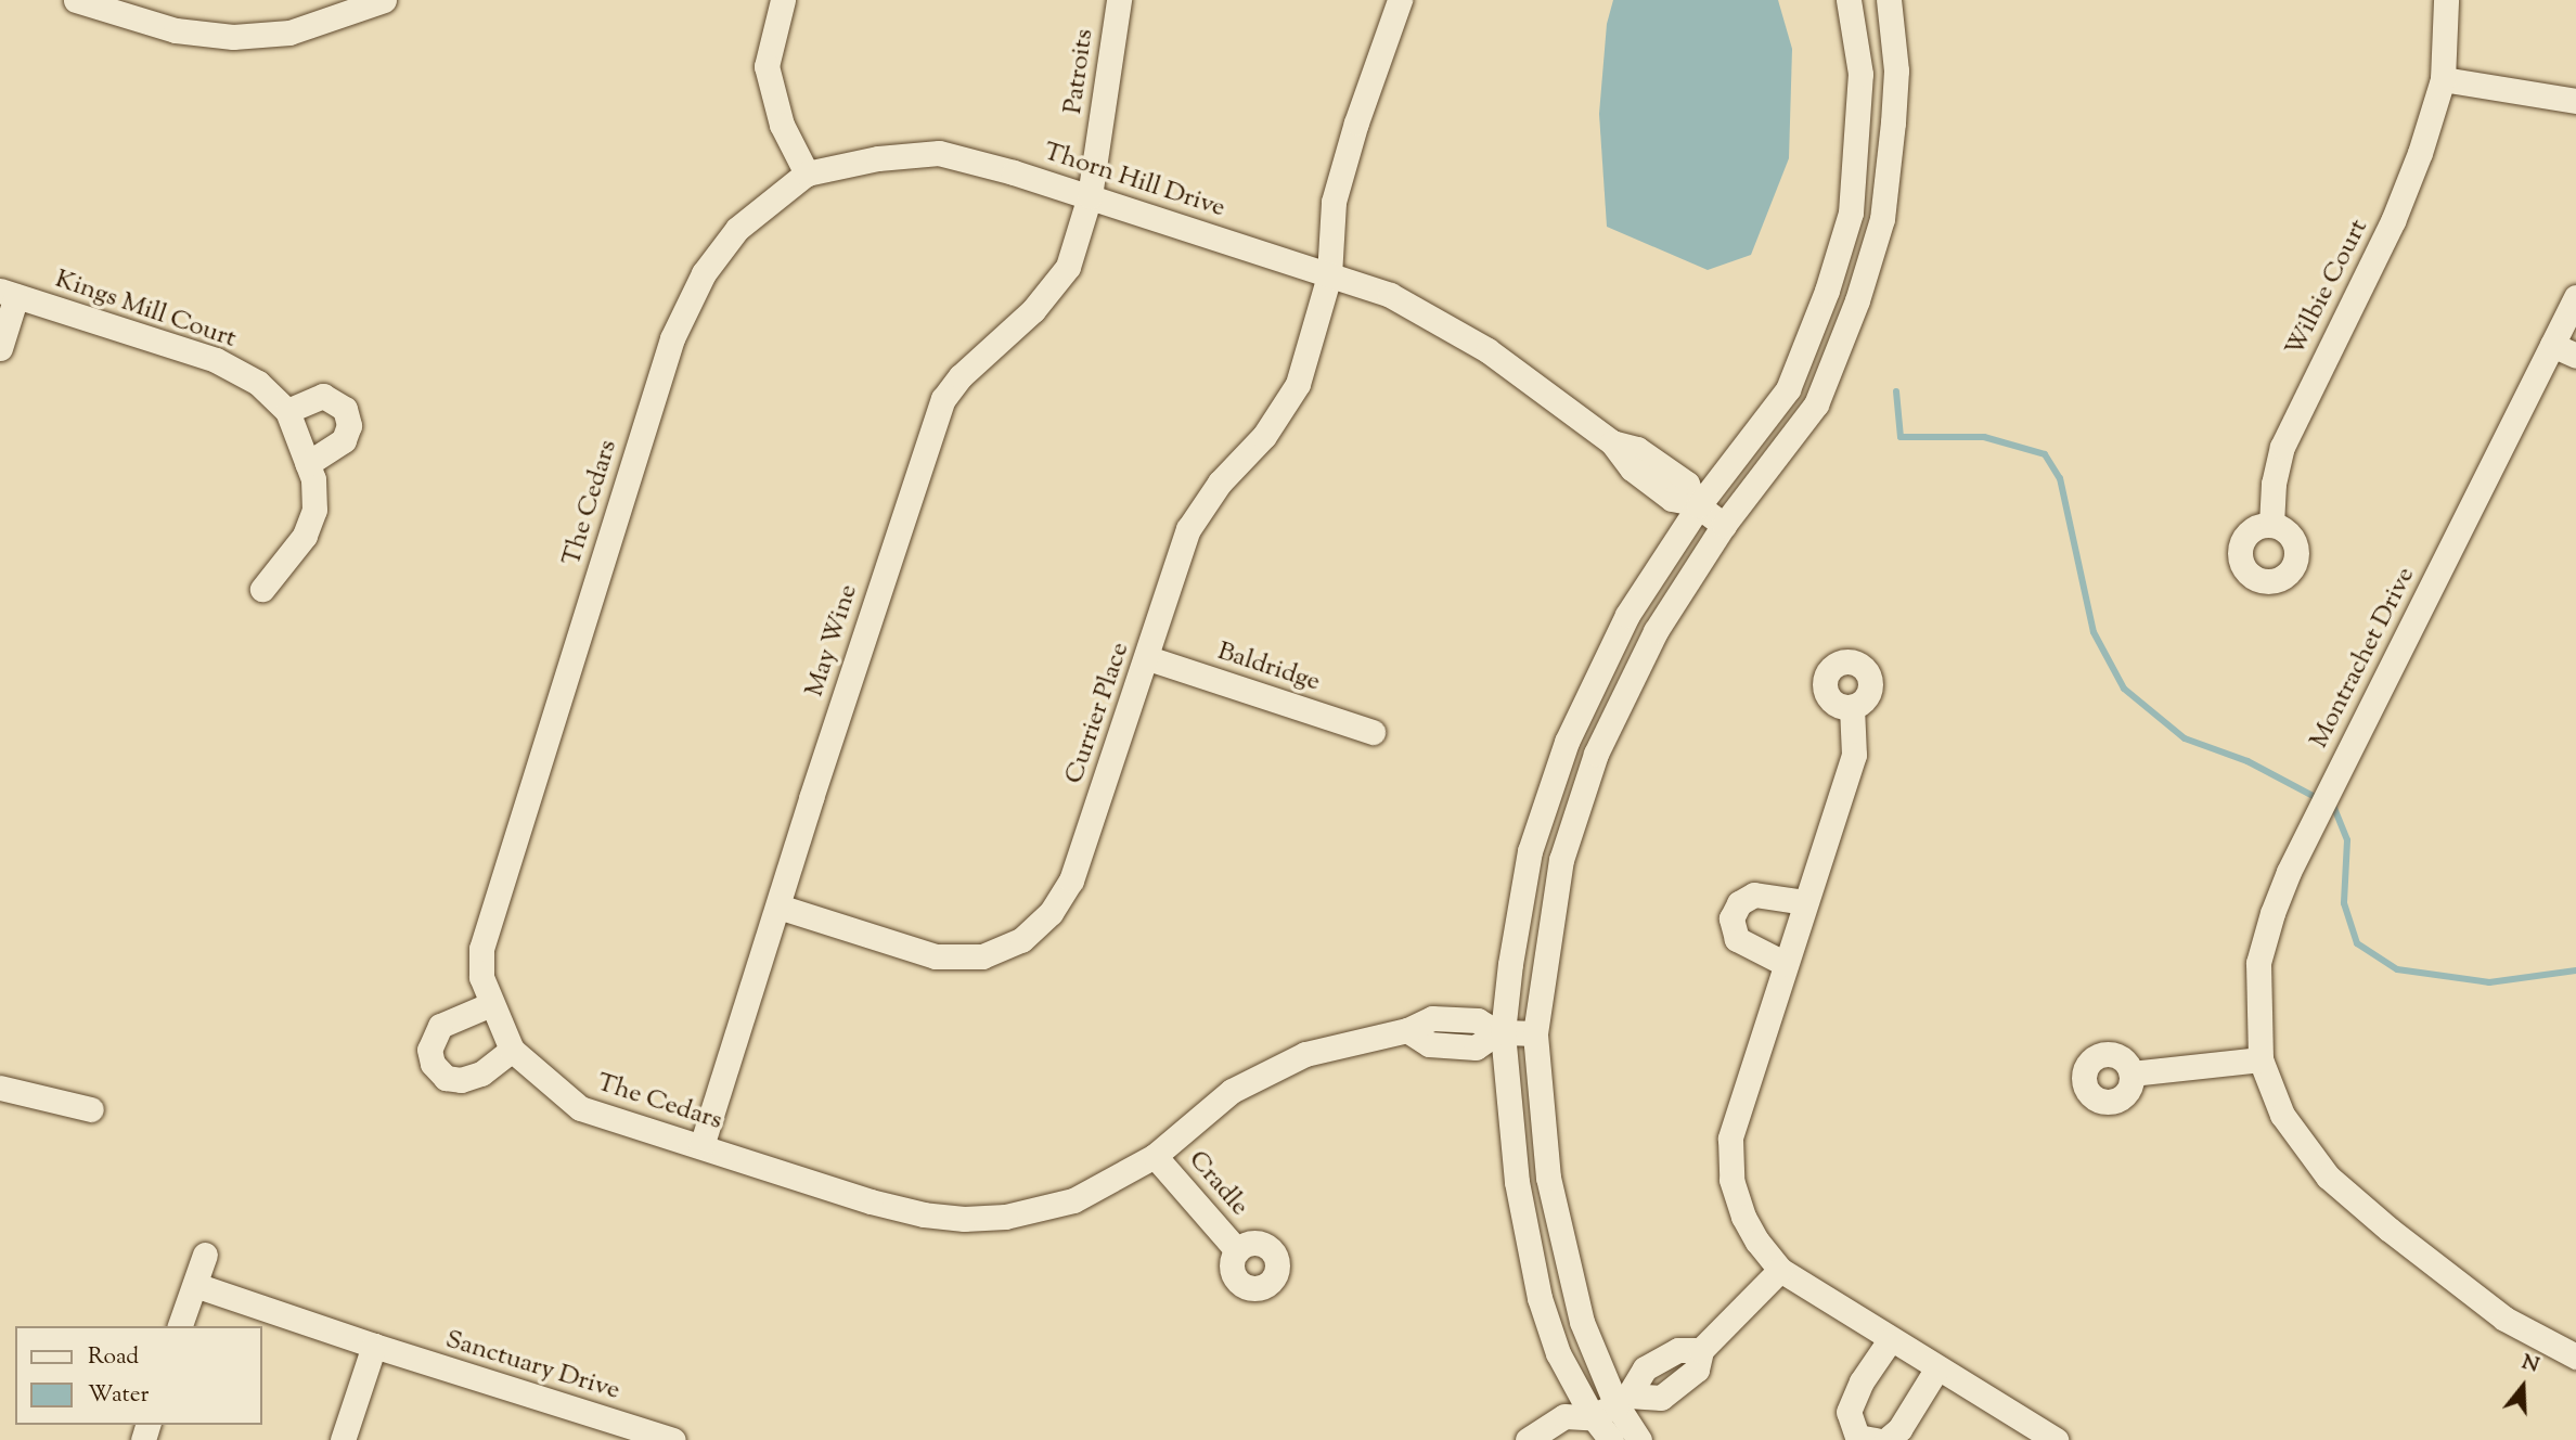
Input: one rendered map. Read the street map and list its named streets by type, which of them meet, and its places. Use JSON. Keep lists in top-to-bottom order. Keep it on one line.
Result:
{"streets":{"street":["Patroits","Thorn Hill Drive","Wilbie Court","Kings Mill Court","The Cedars","May Wine","Montrachet Drive","Baldridge","Currier Place","Cradle","Sanctuary Drive"]},"crossings":[["Patroits","Thorn Hill Drive"],["Patroits","May Wine"],["Thorn Hill Drive","The Cedars"],["Thorn Hill Drive","May Wine"],["Thorn Hill Drive","Currier Place"],["The Cedars","May Wine"],["The Cedars","Cradle"],["May Wine","Currier Place"],["Baldridge","Currier Place"]],"legend":["Road","Water"],"north":"top"}
